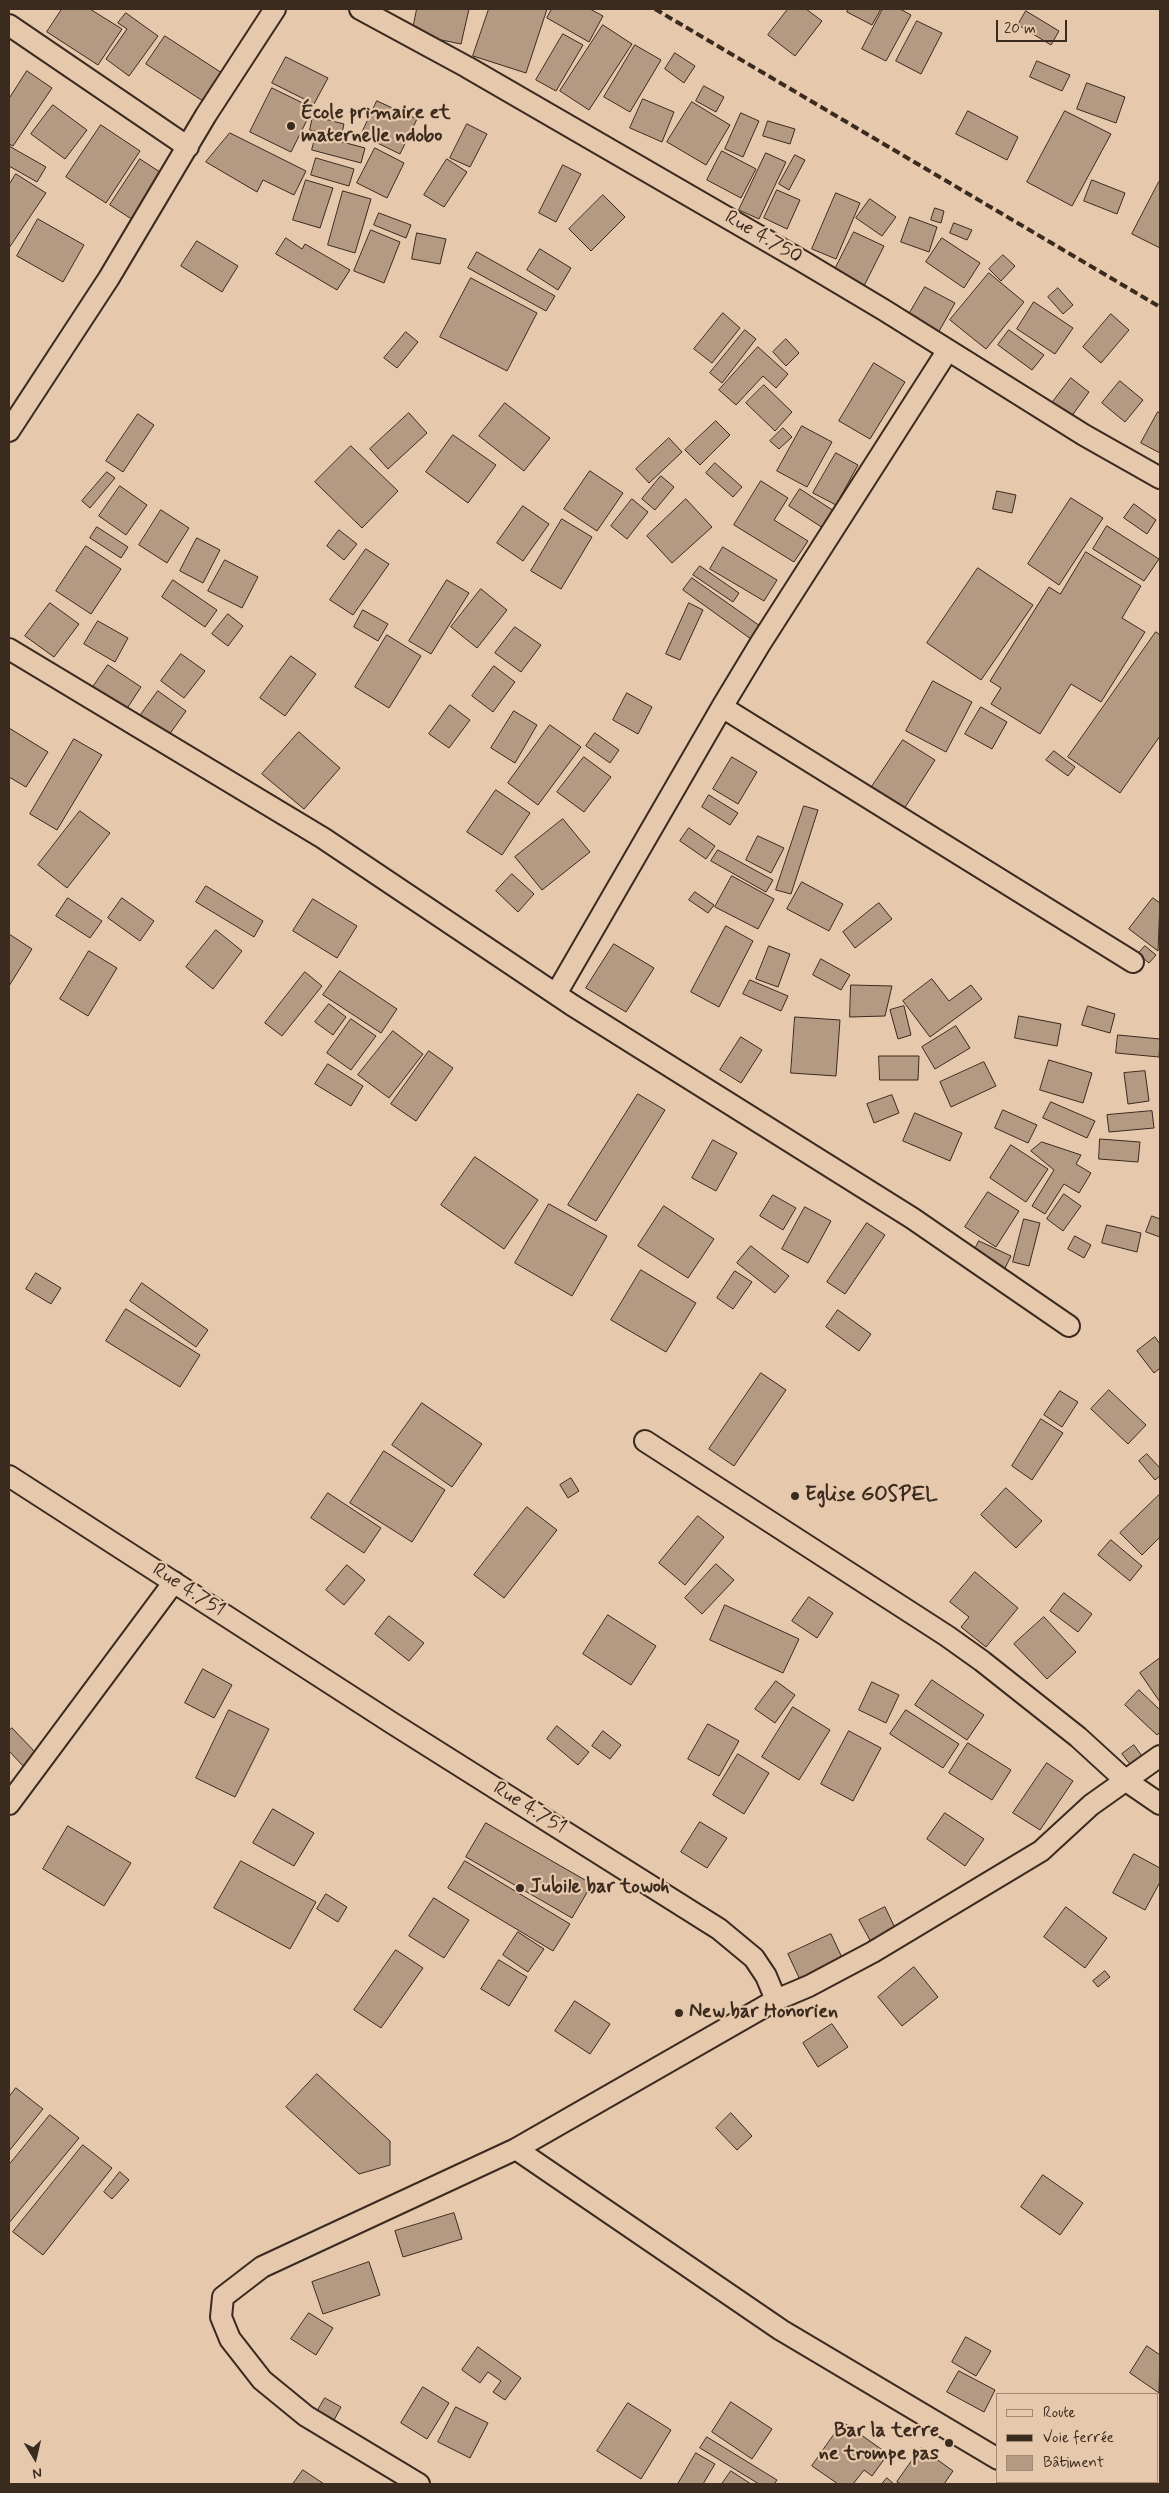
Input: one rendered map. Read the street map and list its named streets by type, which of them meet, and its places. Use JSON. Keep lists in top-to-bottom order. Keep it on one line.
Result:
{"streets":{"street":["Rue 4.750","Rue 4.751"]},"places":["École primaire et maternelle ndobo","Eglise GOSPEL","Jubile bar towoh","New bar Honorien","Bar la terre ne trompe pas"],"legend":["Route","Voie ferrée","Bâtiment"],"scale_bar":"20 m","north":"bottom"}
